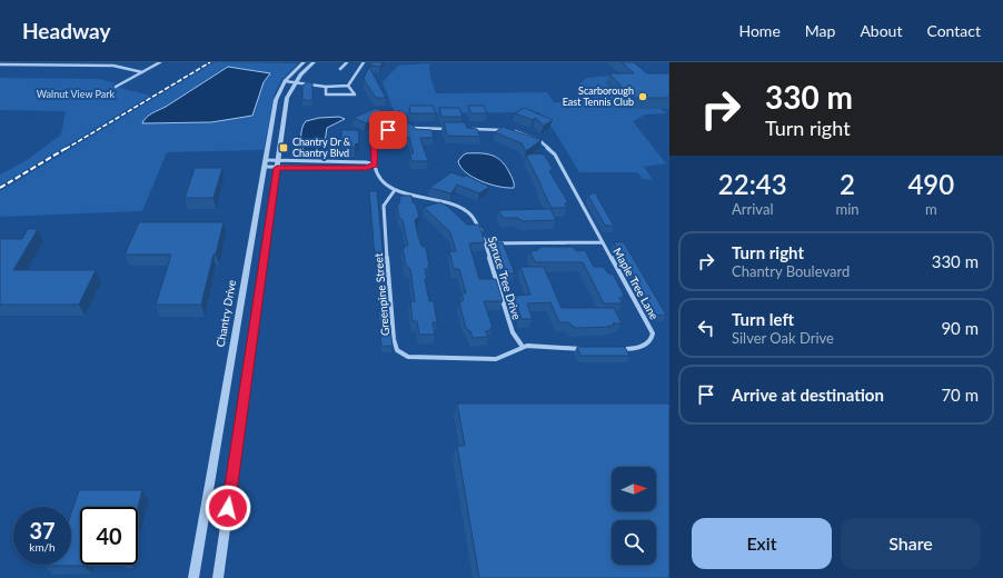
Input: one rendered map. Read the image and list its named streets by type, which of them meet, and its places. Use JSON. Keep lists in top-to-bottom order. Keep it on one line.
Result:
{"streets":{"street":["Spruce Tree Drive","Maple Tree Lane","Greenpine Street","Chantry Drive"]},"crossings":[["Spruce Tree Drive","Greenpine Street"]],"parks":["Walnut View Park"],"places":{"other":["Scarborough East Tennis Club"],"transit":["Chantry Dr & Chantry Blvd"]},"north":"right","page":{"header":"Headway","nav":["Home","Map","About","Contact"],"turn":["330 m","Turn right"],"eta":["22:43","Arrival","2","min","490","m"],"list":[{"name":"Turn right","note":"Chantry Boulevard","value":"330 m"},{"name":"Turn left","note":"Silver Oak Drive","value":"90 m"},{"name":"Arrive at destination","value":"70 m"}],"speed":"37 km/h","limit":"40","buttons":["Exit","Share"]}}
